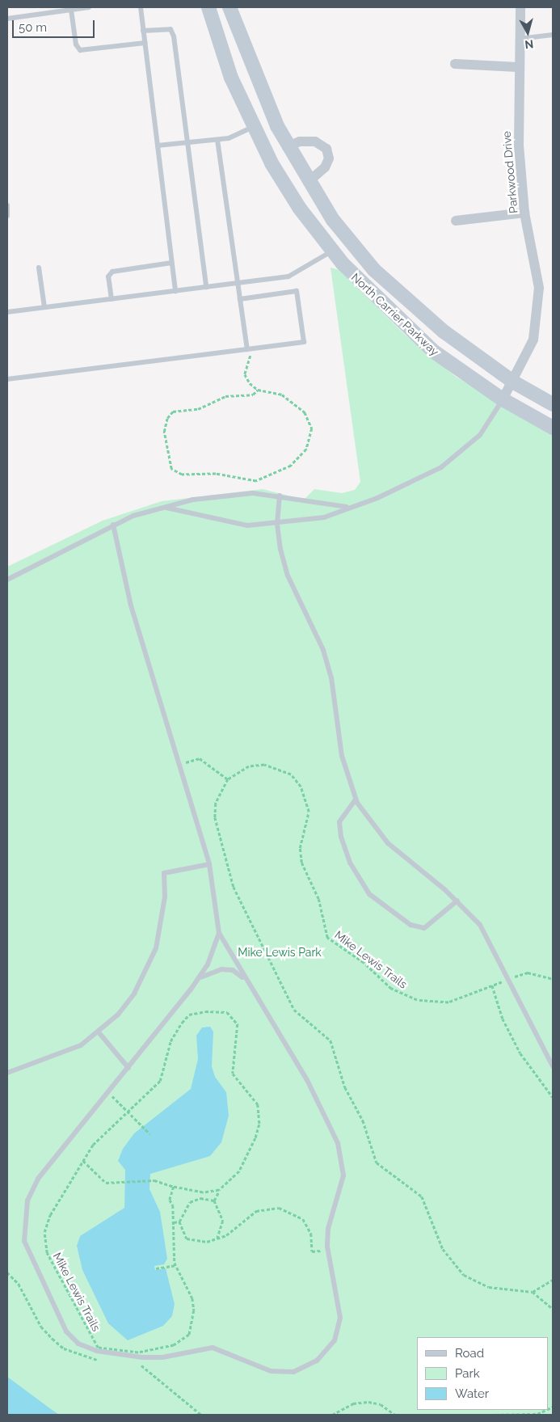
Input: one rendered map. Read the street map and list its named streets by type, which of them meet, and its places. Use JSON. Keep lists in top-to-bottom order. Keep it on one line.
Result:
{"streets":{"main road":["North Carrier Parkway"],"street":["Parkwood Drive"],"path":["Mike Lewis Trails"]},"crossings":[["Parkwood Drive","North Carrier Parkway"]],"parks":["Mike Lewis Park"],"legend":["Road","Park","Water"],"scale_bar":"50 m","north":"bottom"}
